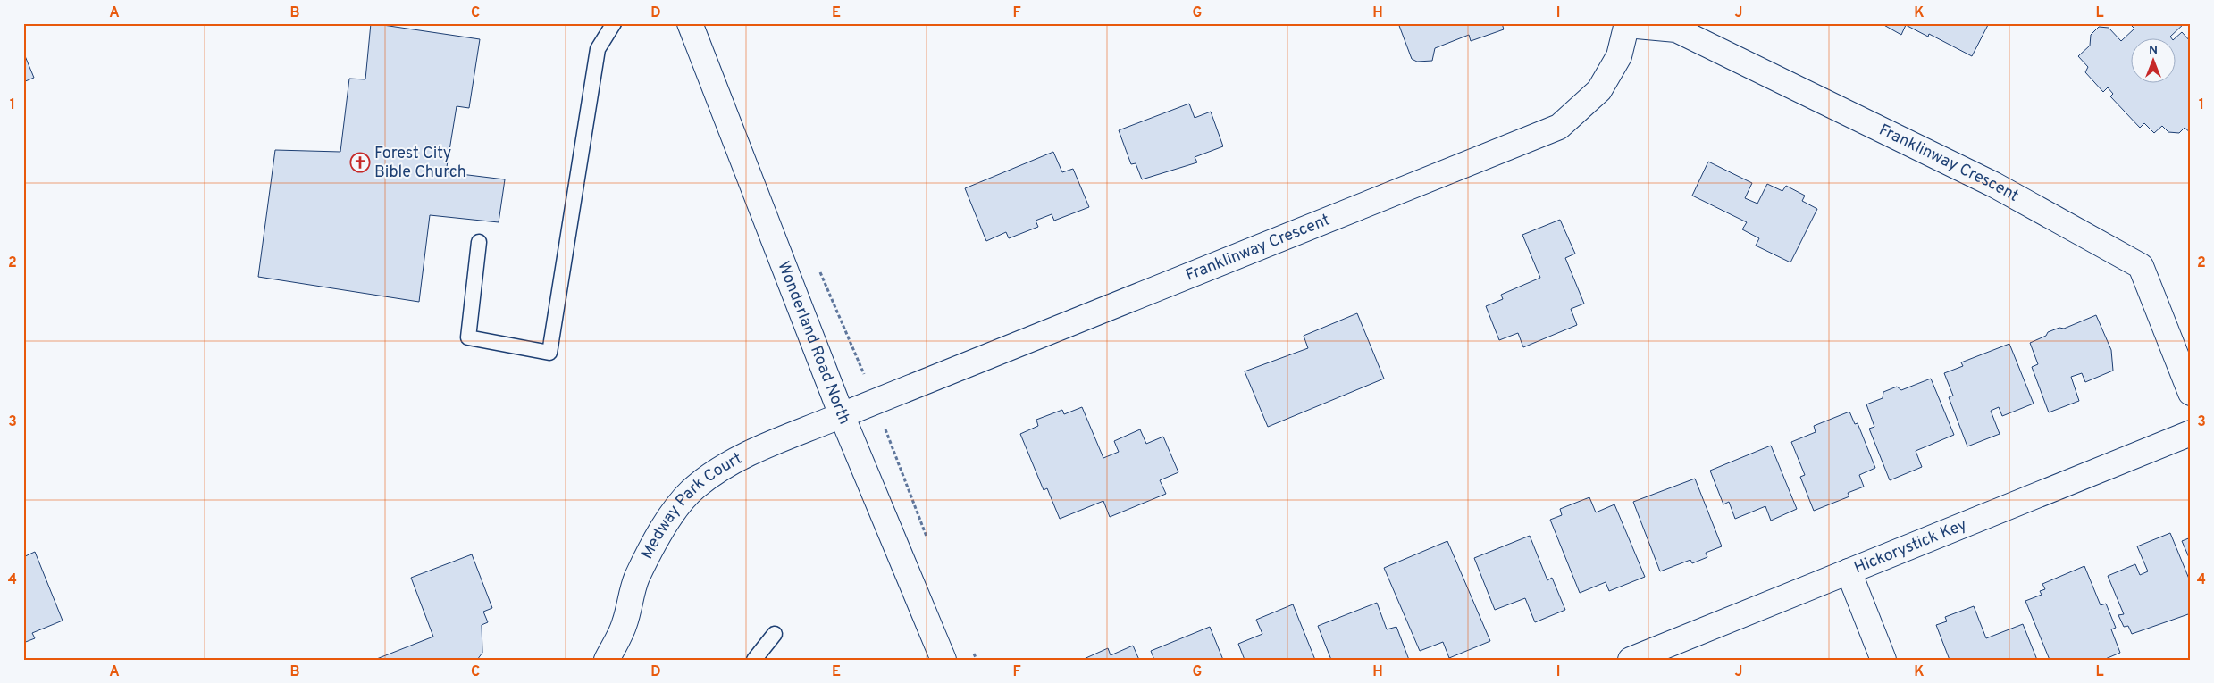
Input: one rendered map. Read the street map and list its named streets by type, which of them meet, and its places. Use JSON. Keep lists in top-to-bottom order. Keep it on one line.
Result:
{"streets":{"street":["Franklinway Crescent","Wonderland Road North","Medway Park Court","Hickorystick Key"]},"crossings":[["Franklinway Crescent","Wonderland Road North"],["Franklinway Crescent","Medway Park Court"],["Wonderland Road North","Medway Park Court"]],"places":{"church":["Forest City Bible Church"]},"north":"top","grid":{"columns":["A","B","C","D","E","F","G","H","I","J","K","L"],"rows":["1","2","3","4"]}}
